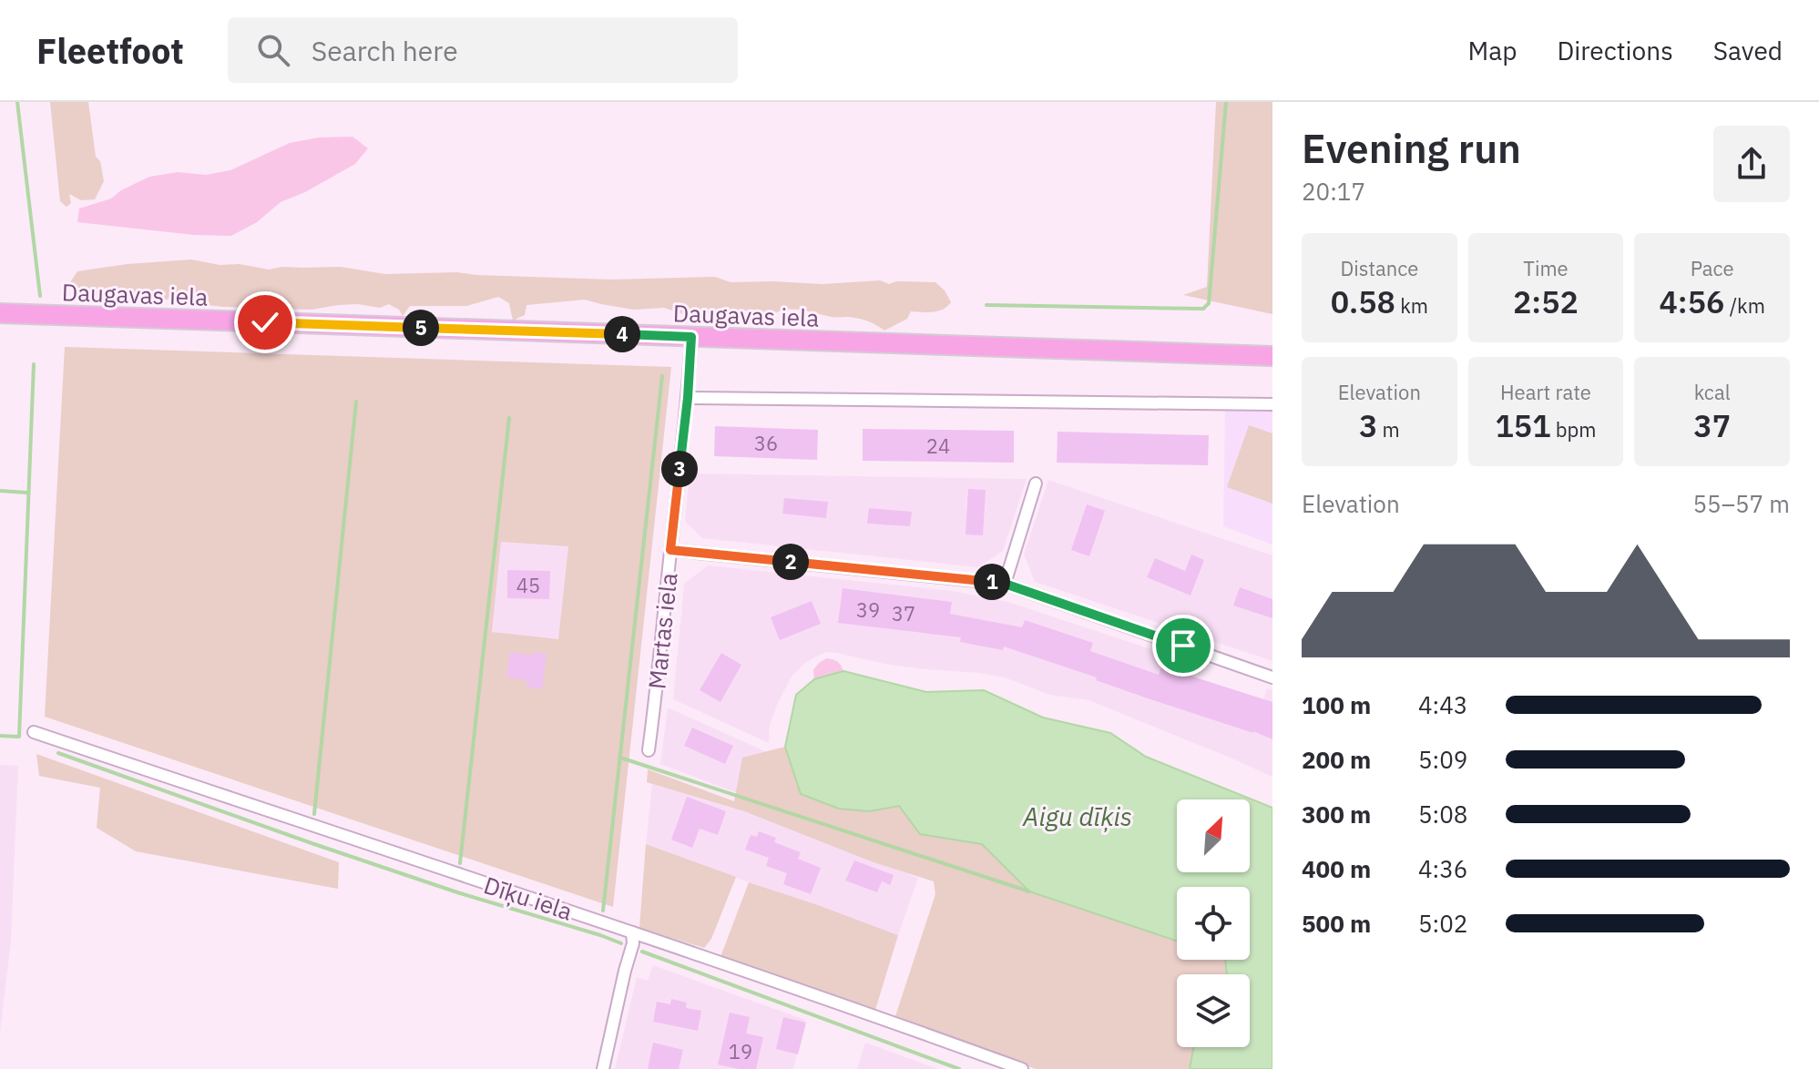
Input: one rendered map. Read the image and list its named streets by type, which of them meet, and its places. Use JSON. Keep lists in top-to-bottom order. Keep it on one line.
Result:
{"streets":{"main road":["Daugavas iela"],"street":["Martas iela","Dīķu iela"]},"crossings":[["Daugavas iela","Martas iela"]],"water":["Aigu dīķis"],"house_numbers":["36","24","45","39","37","19"],"north":"top right","page":{"header":"Fleetfoot","search":"Search here","nav":["Map","Directions","Saved"],"heading":["Evening run","20:17"],"stats":[["Distance","0.58 km"],["Time","2:52"],["Pace","4:56 /km"],["Elevation","3 m"],["Heart rate","151 bpm"],["kcal","37"]],"pins":["5","4","3","2","1"],"chart":["Elevation","55–57 m"],"list":[{"name":"100 m","note":"4:43"},{"name":"200 m","note":"5:09"},{"name":"300 m","note":"5:08"},{"name":"400 m","note":"4:36"},{"name":"500 m","note":"5:02"}]}}
